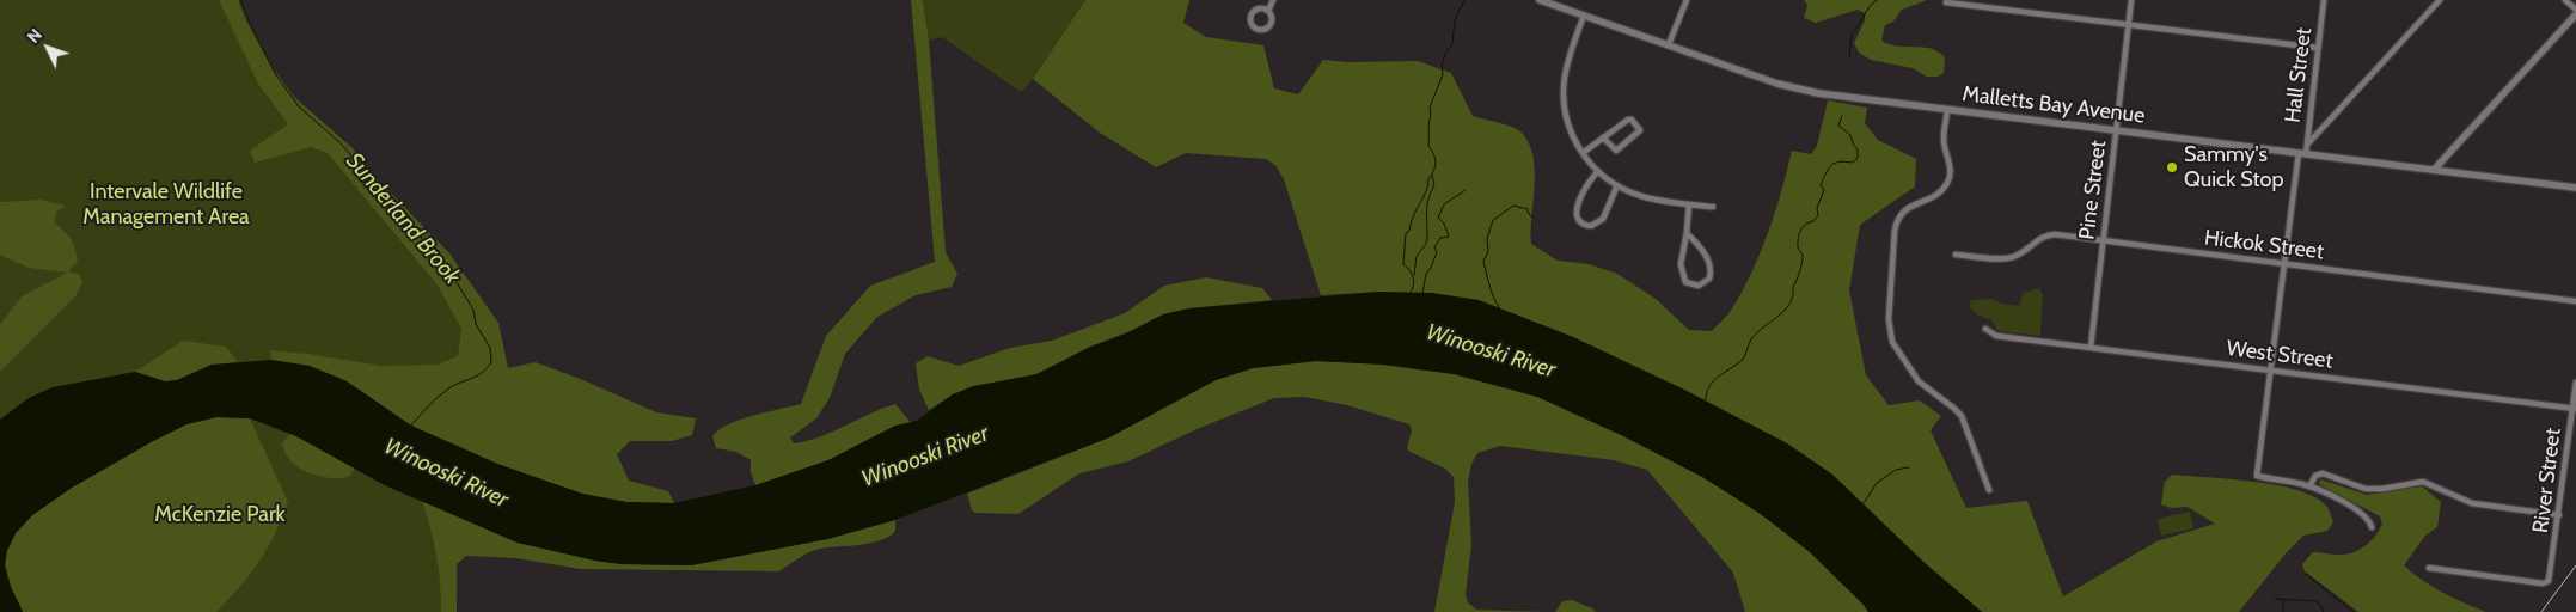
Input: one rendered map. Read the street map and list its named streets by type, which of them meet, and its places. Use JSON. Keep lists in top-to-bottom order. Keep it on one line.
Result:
{"streets":{"street":["Hall Street","Malletts Bay Avenue","Pine Street","Hickok Street","West Street","River Street"]},"crossings":[["Hall Street","Malletts Bay Avenue"],["Hall Street","Hickok Street"],["Hall Street","West Street"],["Malletts Bay Avenue","Pine Street"],["Pine Street","Hickok Street"],["Pine Street","West Street"],["West Street","River Street"]],"water":["Sunderland Brook","Winooski River"],"parks":["Intervale Wildlife Management Area","McKenzie Park"],"places":["Sammy's Quick Stop"],"north":"top left"}
